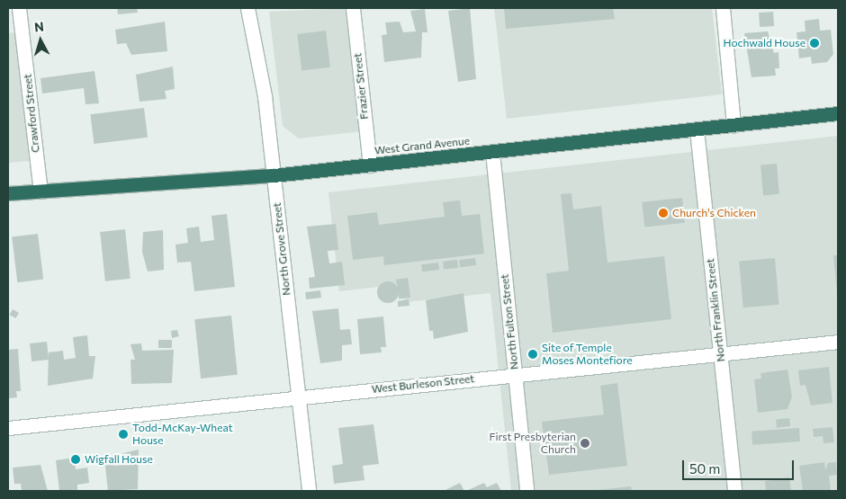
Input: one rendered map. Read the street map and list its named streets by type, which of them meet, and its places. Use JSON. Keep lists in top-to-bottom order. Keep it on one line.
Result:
{"streets":{"highway":["West Grand Avenue"],"street":["Frazier Street","Crawford Street","North Grove Street","North Franklin Street","North Fulton Street","West Burleson Street"]},"crossings":[["Frazier Street","West Grand Avenue"],["Crawford Street","West Grand Avenue"],["West Grand Avenue","North Grove Street"],["West Grand Avenue","North Franklin Street"],["West Grand Avenue","North Fulton Street"],["North Grove Street","West Burleson Street"],["North Franklin Street","West Burleson Street"],["North Fulton Street","West Burleson Street"]],"places":["Hochwald House","Church's Chicken","Site of Temple Moses Montefiore","Todd-McKay-Wheat House","First Presbyterian Church","Wigfall House"],"scale_bar":"50 m","north":"top"}
